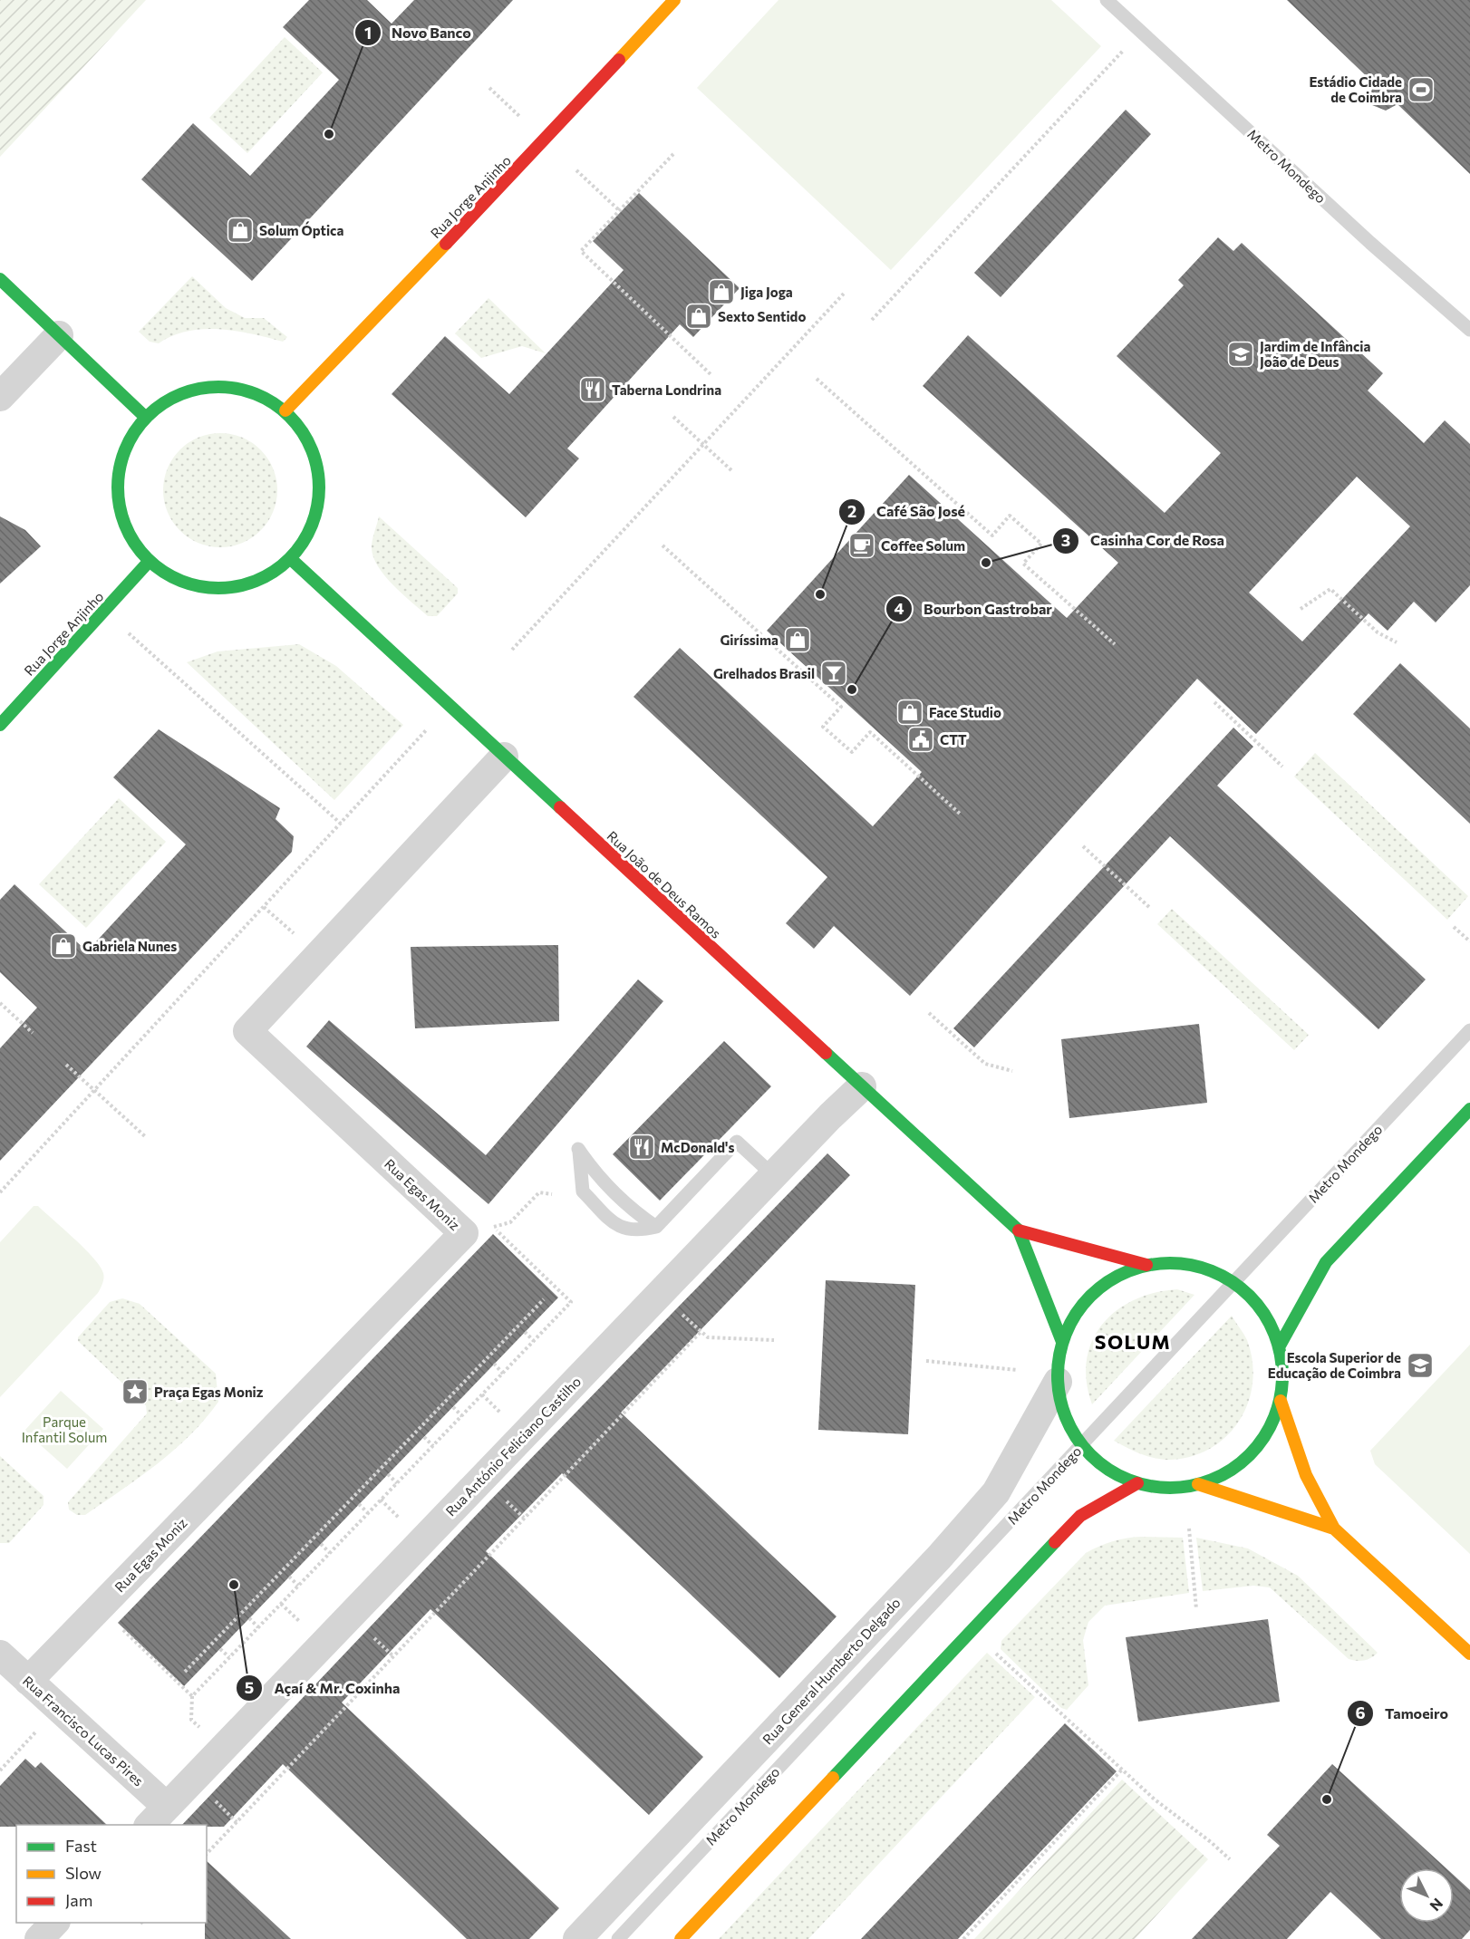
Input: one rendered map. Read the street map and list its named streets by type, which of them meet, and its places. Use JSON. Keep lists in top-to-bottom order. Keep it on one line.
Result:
{"streets":{"main road":["Rua Jorge Anjinho","Rua João de Deus Ramos"],"street":["Rua Egas Moniz","Rua António Feliciano Castilho","Rua General Humberto Delgado","Rua Francisco Lucas Pires"],"lane":["Metro Mondego"]},"crossings":[["Rua João de Deus Ramos","Rua Egas Moniz"],["Rua João de Deus Ramos","Rua António Feliciano Castilho"],["Rua Egas Moniz","Rua Francisco Lucas Pires"],["Rua António Feliciano Castilho","Rua Francisco Lucas Pires"]],"districts":["SOLUM"],"parks":["Parque Infantil Solum"],"places":{"sports":["Estádio Cidade de Coimbra"],"other":["Novo Banco","Casinha Cor de Rosa","Café São José","Bourbon Gastrobar","Açaí & Mr. Coxinha","Tamoeiro"],"shop":["Solum Óptica","Jiga Joga","Sexto Sentido","Giríssima","Face Studio","Gabriela Nunes"],"school or university":["Jardim de Infância João de Deus","Escola Superior de Educação de Coimbra"],"restaurant":["Taberna Londrina","McDonald's"],"cafe":["Coffee Solum"],"bar":["Grelhados Brasil"],"public building":["CTT"],"place":["Praça Egas Moniz"]},"legend":["Fast","Slow","Jam"],"north":"bottom right"}
